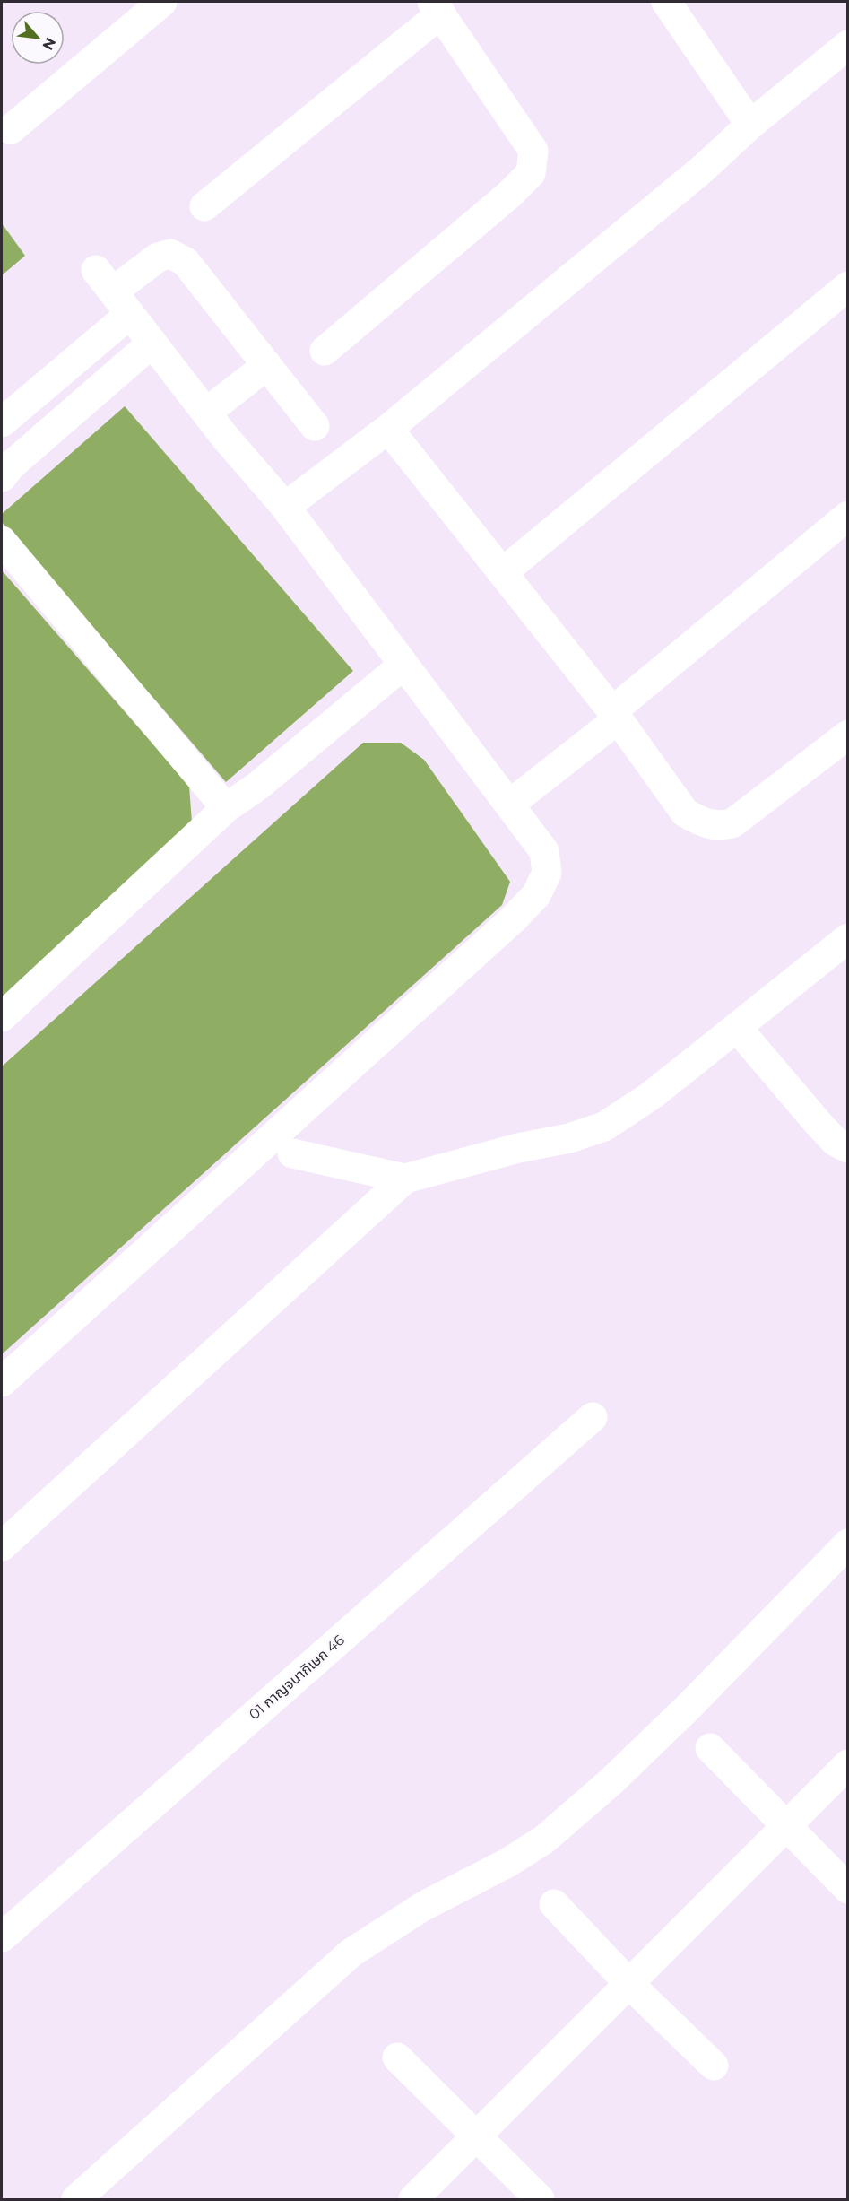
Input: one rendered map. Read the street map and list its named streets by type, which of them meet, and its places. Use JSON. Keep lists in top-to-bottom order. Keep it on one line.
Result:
{"streets":{"street":["01 กาญจนาภิเษก 46"]},"north":"bottom right"}
